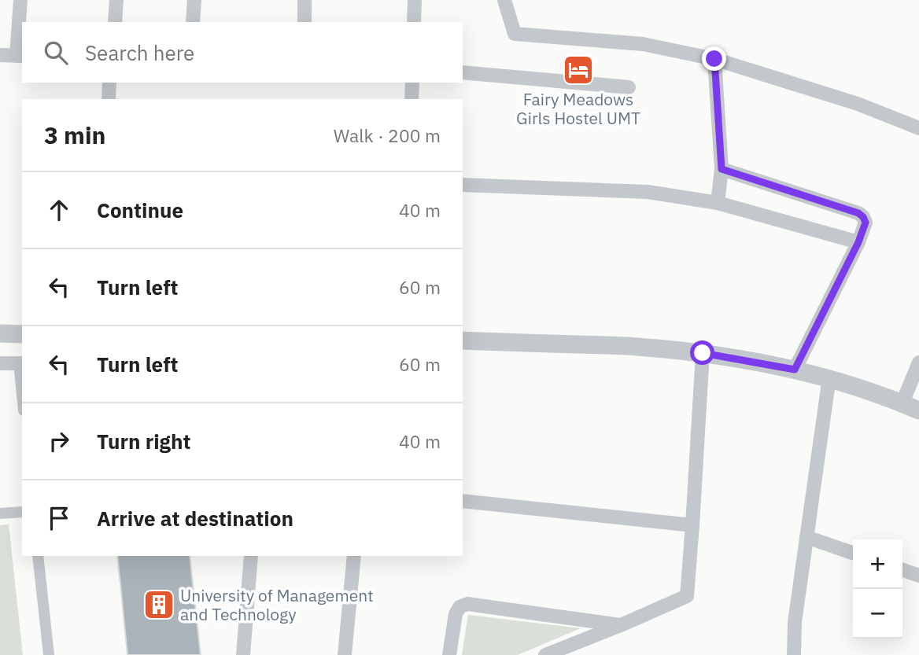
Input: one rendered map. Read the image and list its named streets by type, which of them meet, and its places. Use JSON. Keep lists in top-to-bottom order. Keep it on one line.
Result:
{"places":{"hotel":["Fairy Meadows Girls Hostel UMT"],"building":["University of Management and Technology"]},"page":{"search":"Search here","heading":["3 min","Walk · 200 m"],"list":[["Continue","40 m"],["Turn left","60 m"],["Turn left","60 m"],["Turn right","40 m"],"Arrive at destination"],"map_buttons":["+","−"]}}
